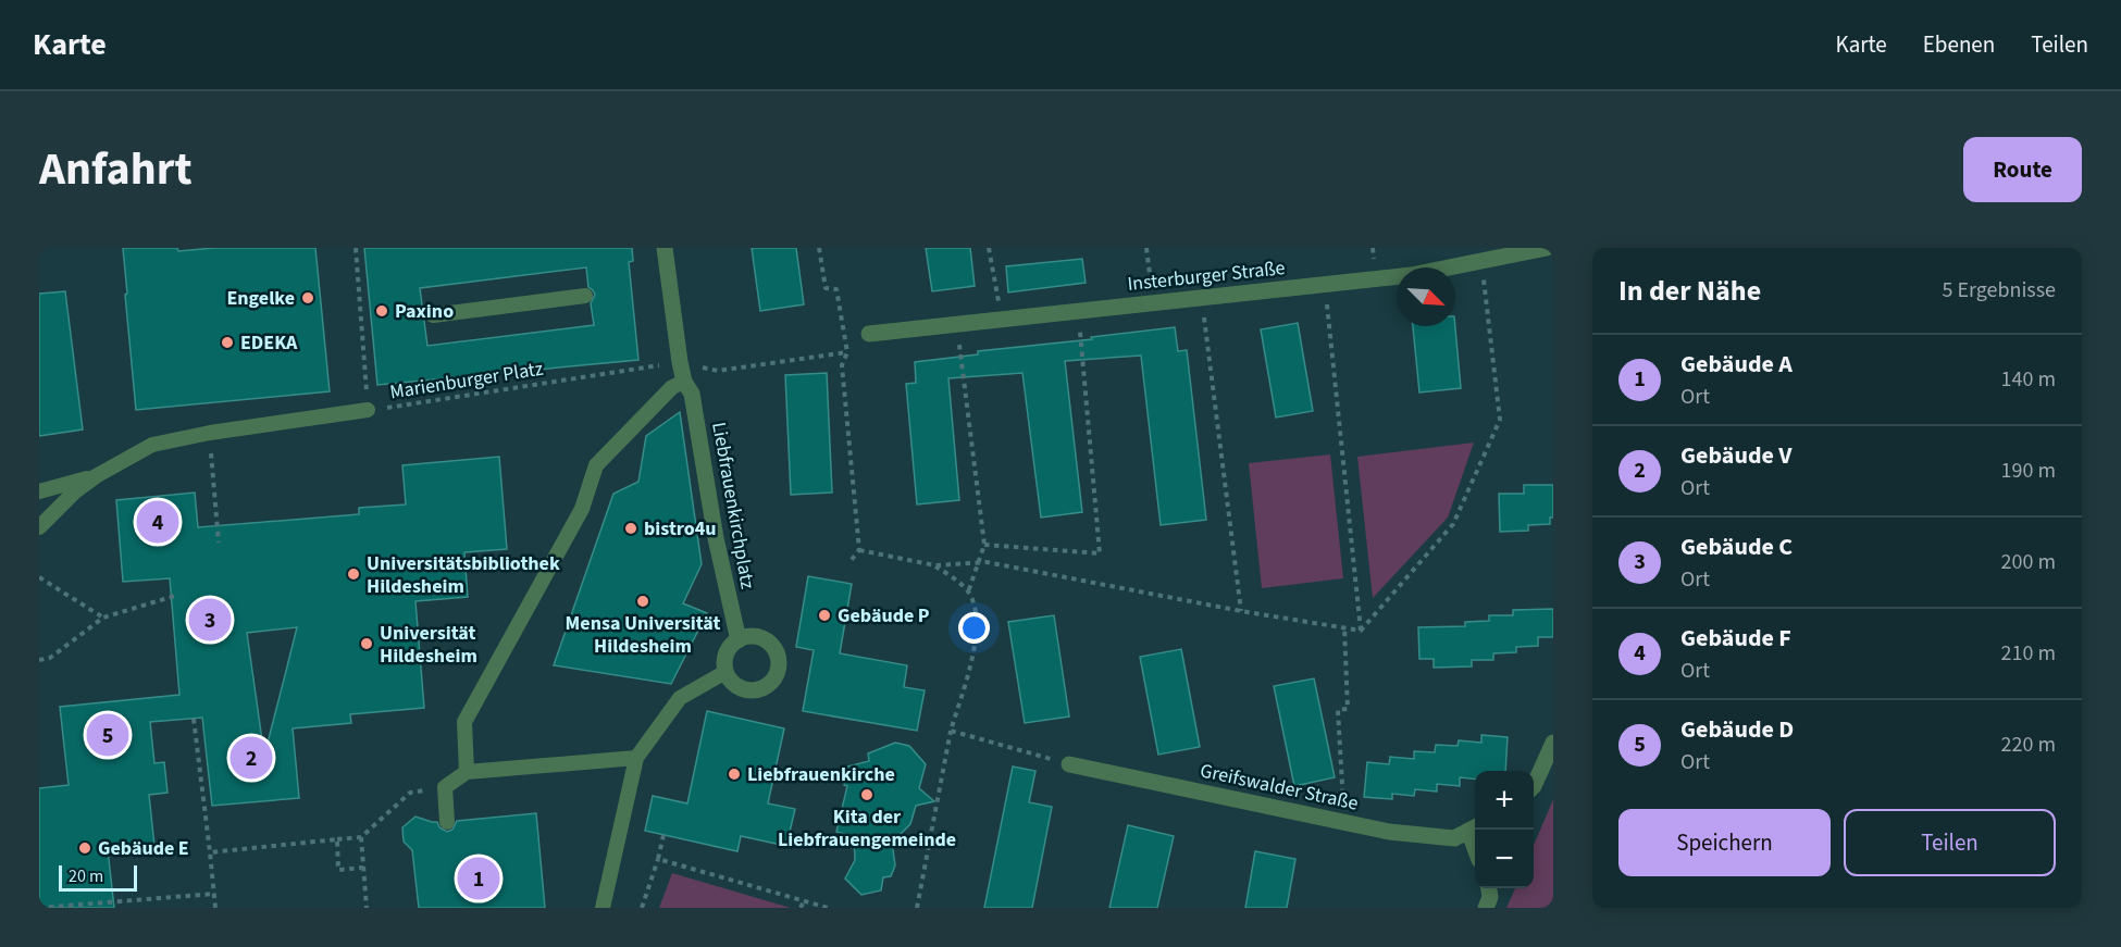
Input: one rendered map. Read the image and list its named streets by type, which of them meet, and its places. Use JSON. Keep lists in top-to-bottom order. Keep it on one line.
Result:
{"streets":{"street":["Insterburger Straße","Liebfrauenkirchplatz","Greifswalder Straße"],"path":["Marienburger Platz"]},"places":["Engelke","Paxino","EDEKA","bistro4u","Universitätsbibliothek Hildesheim","Mensa Universität Hildesheim","Gebäude P","Universität Hildesheim","Liebfrauenkirche","Kita der Liebfrauengemeinde","Gebäude E"],"scale_bar":"20 m","north":"bottom right","page":{"header":"Karte","nav":["Karte","Ebenen","Teilen"],"title":"Anfahrt","buttons":["Route",["Speichern","Teilen"]],"heading":["In der Nähe","5 Ergebnisse"],"list":[{"mark":"1","name":"Gebäude A","note":"Ort","value":"140 m"},{"mark":"2","name":"Gebäude V","note":"Ort","value":"190 m"},{"mark":"3","name":"Gebäude C","note":"Ort","value":"200 m"},{"mark":"4","name":"Gebäude F","note":"Ort","value":"210 m"},{"mark":"5","name":"Gebäude D","note":"Ort","value":"220 m"}],"pins":["4","3","5","2","1"],"map_buttons":["+","−"],"scale":"20 m"}}
